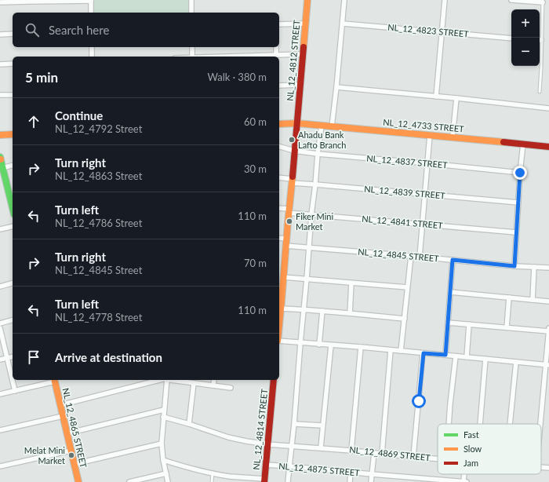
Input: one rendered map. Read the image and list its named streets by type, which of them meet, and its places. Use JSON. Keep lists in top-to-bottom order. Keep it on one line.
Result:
{"streets":{"street":["NL_12_4823 STREET","NL_12_4812 STREET","NL_12_4733 STREET","NL_12_4837 STREET","NL_12_4839 STREET","NL_12_4841 STREET","NL_12_4845 STREET","NL_12_4865 STREET","NL_12_4814 STREET","NL_12_4869 STREET","NL_12_4875 STREET"]},"crossings":[["NL_12_4812 STREET","NL_12_4733 STREET"],["NL_12_4814 STREET","NL_12_4869 STREET"],["NL_12_4814 STREET","NL_12_4875 STREET"]],"places":["Ahadu Bank Lafto Branch","Fiker Mini Market","Melat Mini Market"],"legend":["Fast","Slow","Jam"],"page":{"map_buttons":["+","−"],"search":"Search here","heading":["5 min","Walk · 380 m"],"list":[["Continue","NL_12_4792 Street","60 m"],["Turn right","NL_12_4863 Street","30 m"],["Turn left","NL_12_4786 Street","110 m"],["Turn right","NL_12_4845 Street","70 m"],["Turn left","NL_12_4778 Street","110 m"],"Arrive at destination"]}}
